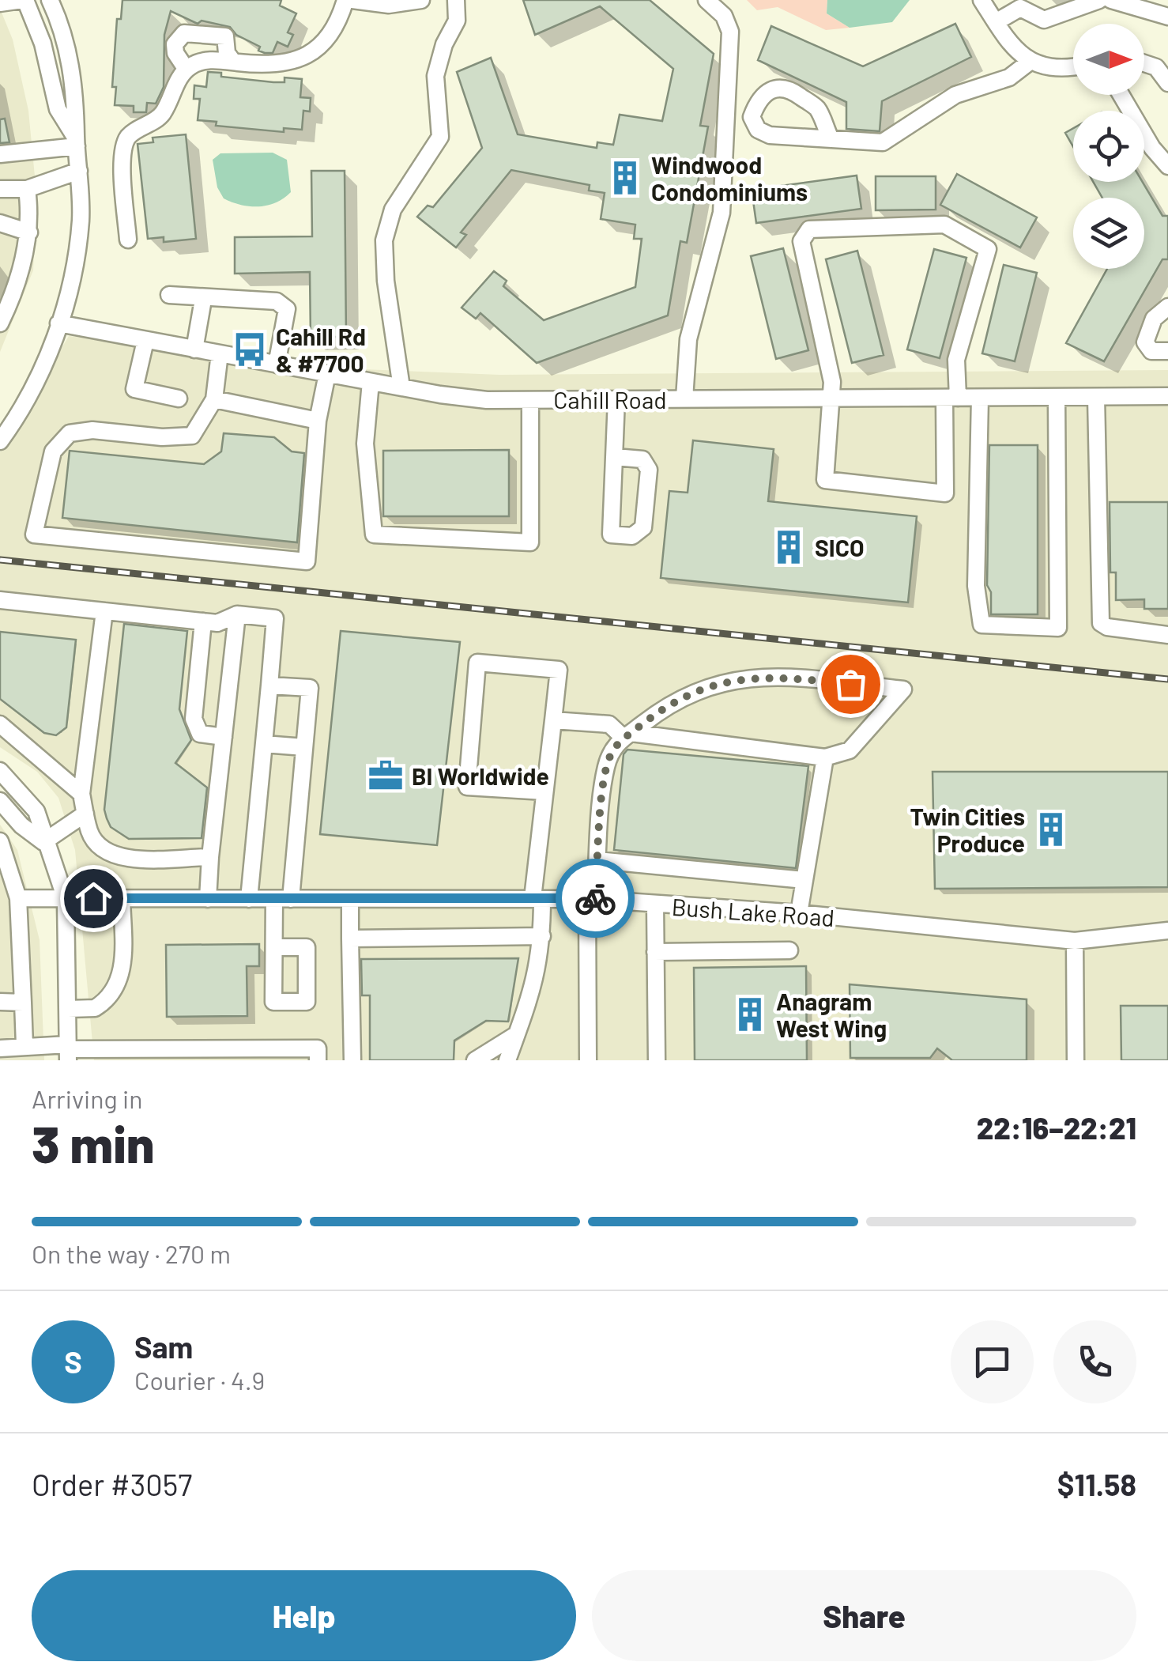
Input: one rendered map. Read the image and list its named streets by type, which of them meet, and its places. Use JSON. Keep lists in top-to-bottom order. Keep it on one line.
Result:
{"streets":{"street":["Cahill Road","Bush Lake Road"]},"places":{"building":["Windwood Condominiums","SICO","Twin Cities Produce","Anagram West Wing"],"bus stop":["Cahill Rd & #7700"],"office":["BI Worldwide"]},"north":"right","page":{"heading":["3 min","Arriving in","22:16–22:21"],"panel":["Sam","Courier · 4.9","Order #3057","$11.58"],"bar":"On the way · 270 m","round":"S","buttons":["Help","Share"]}}
